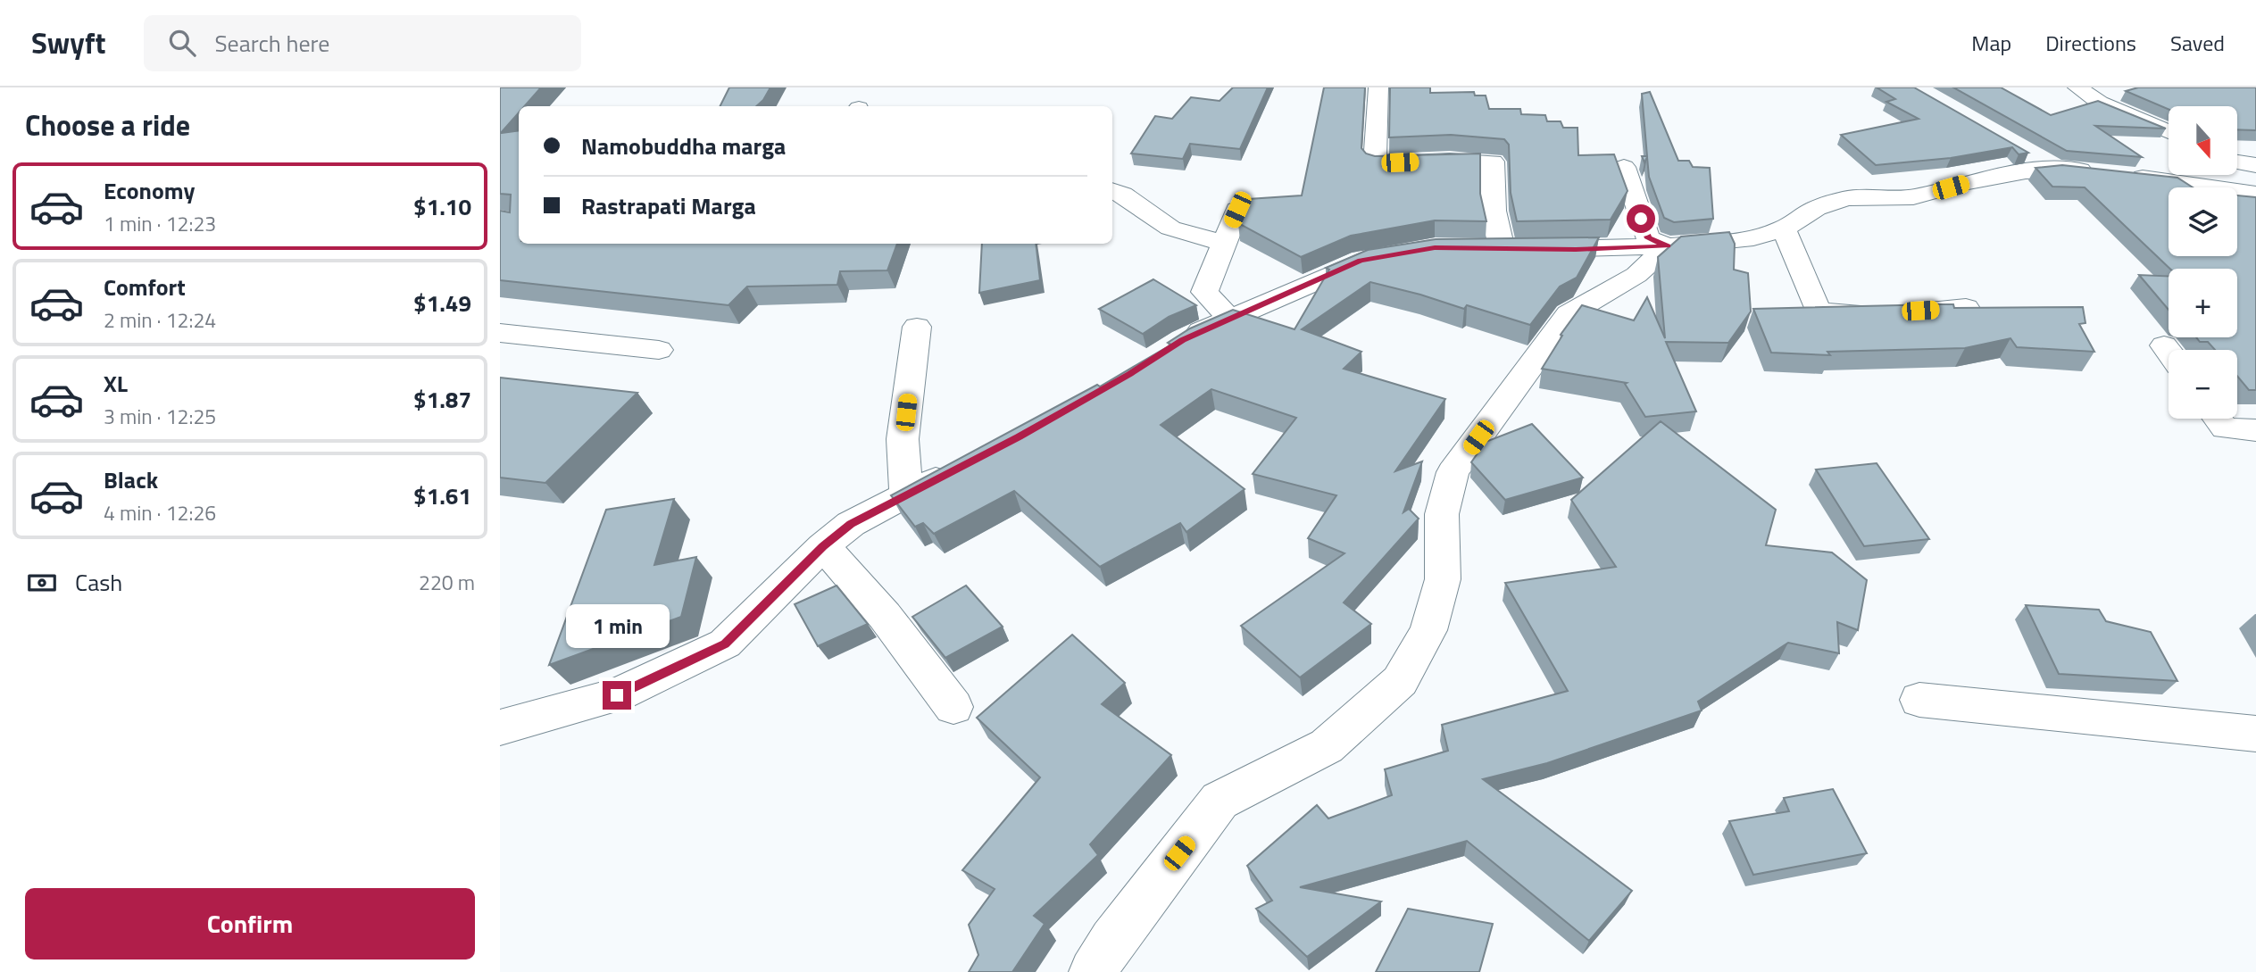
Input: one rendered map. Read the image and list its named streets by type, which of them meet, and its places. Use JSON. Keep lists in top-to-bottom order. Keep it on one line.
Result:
{"north":"bottom","page":{"header":"Swyft","search":"Search here","nav":["Map","Directions","Saved"],"heading":"Choose a ride","map_buttons":["+","−"],"banner":["Namobuddha marga","Rastrapati Marga"],"list":[{"name":"Economy","note":"1 min · 12:23","value":"$1.10"},{"name":"Comfort","note":"2 min · 12:24","value":"$1.49"},{"name":"XL","note":"3 min · 12:25","value":"$1.87"},{"name":"Black","note":"4 min · 12:26","value":"$1.61"}],"pay":["Cash","220 m"],"bubble":"1 min","buttons":"Confirm"}}
